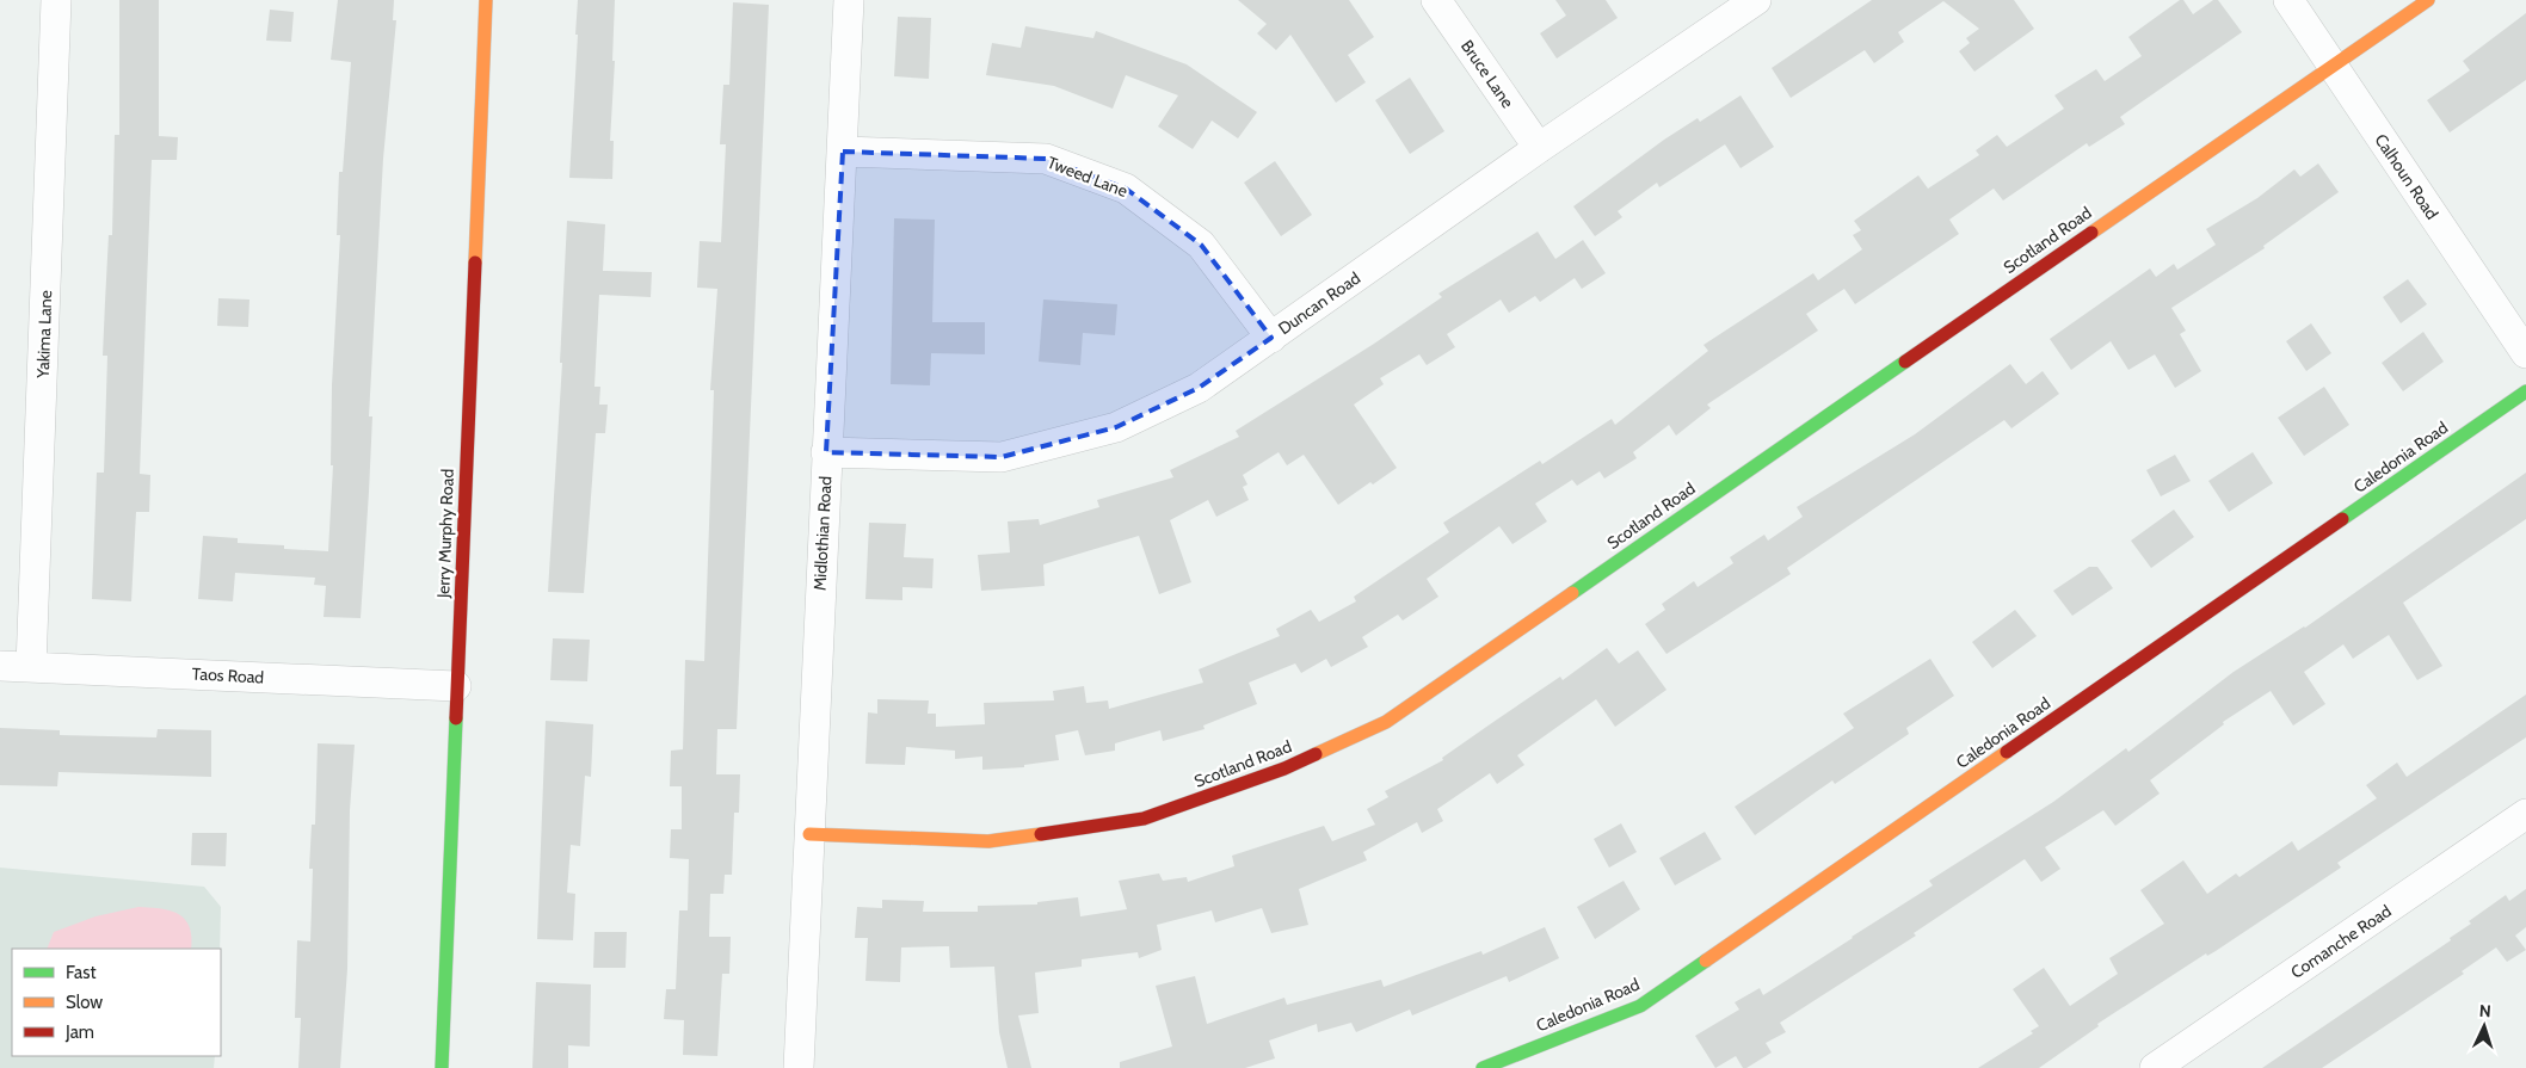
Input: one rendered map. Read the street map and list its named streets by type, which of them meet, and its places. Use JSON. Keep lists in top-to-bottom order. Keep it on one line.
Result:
{"streets":{"street":["Bruce Lane","Tweed Lane","Calhoun Road","Scotland Road","Duncan Road","Yakima Lane","Caledonia Road","Jerry Murphy Road","Midlothian Road","Taos Road","Comanche Road"]},"crossings":[["Bruce Lane","Duncan Road"],["Tweed Lane","Duncan Road"],["Tweed Lane","Midlothian Road"],["Calhoun Road","Scotland Road"],["Scotland Road","Midlothian Road"],["Duncan Road","Midlothian Road"],["Yakima Lane","Taos Road"],["Jerry Murphy Road","Taos Road"]],"legend":["Fast","Slow","Jam"],"north":"top"}
